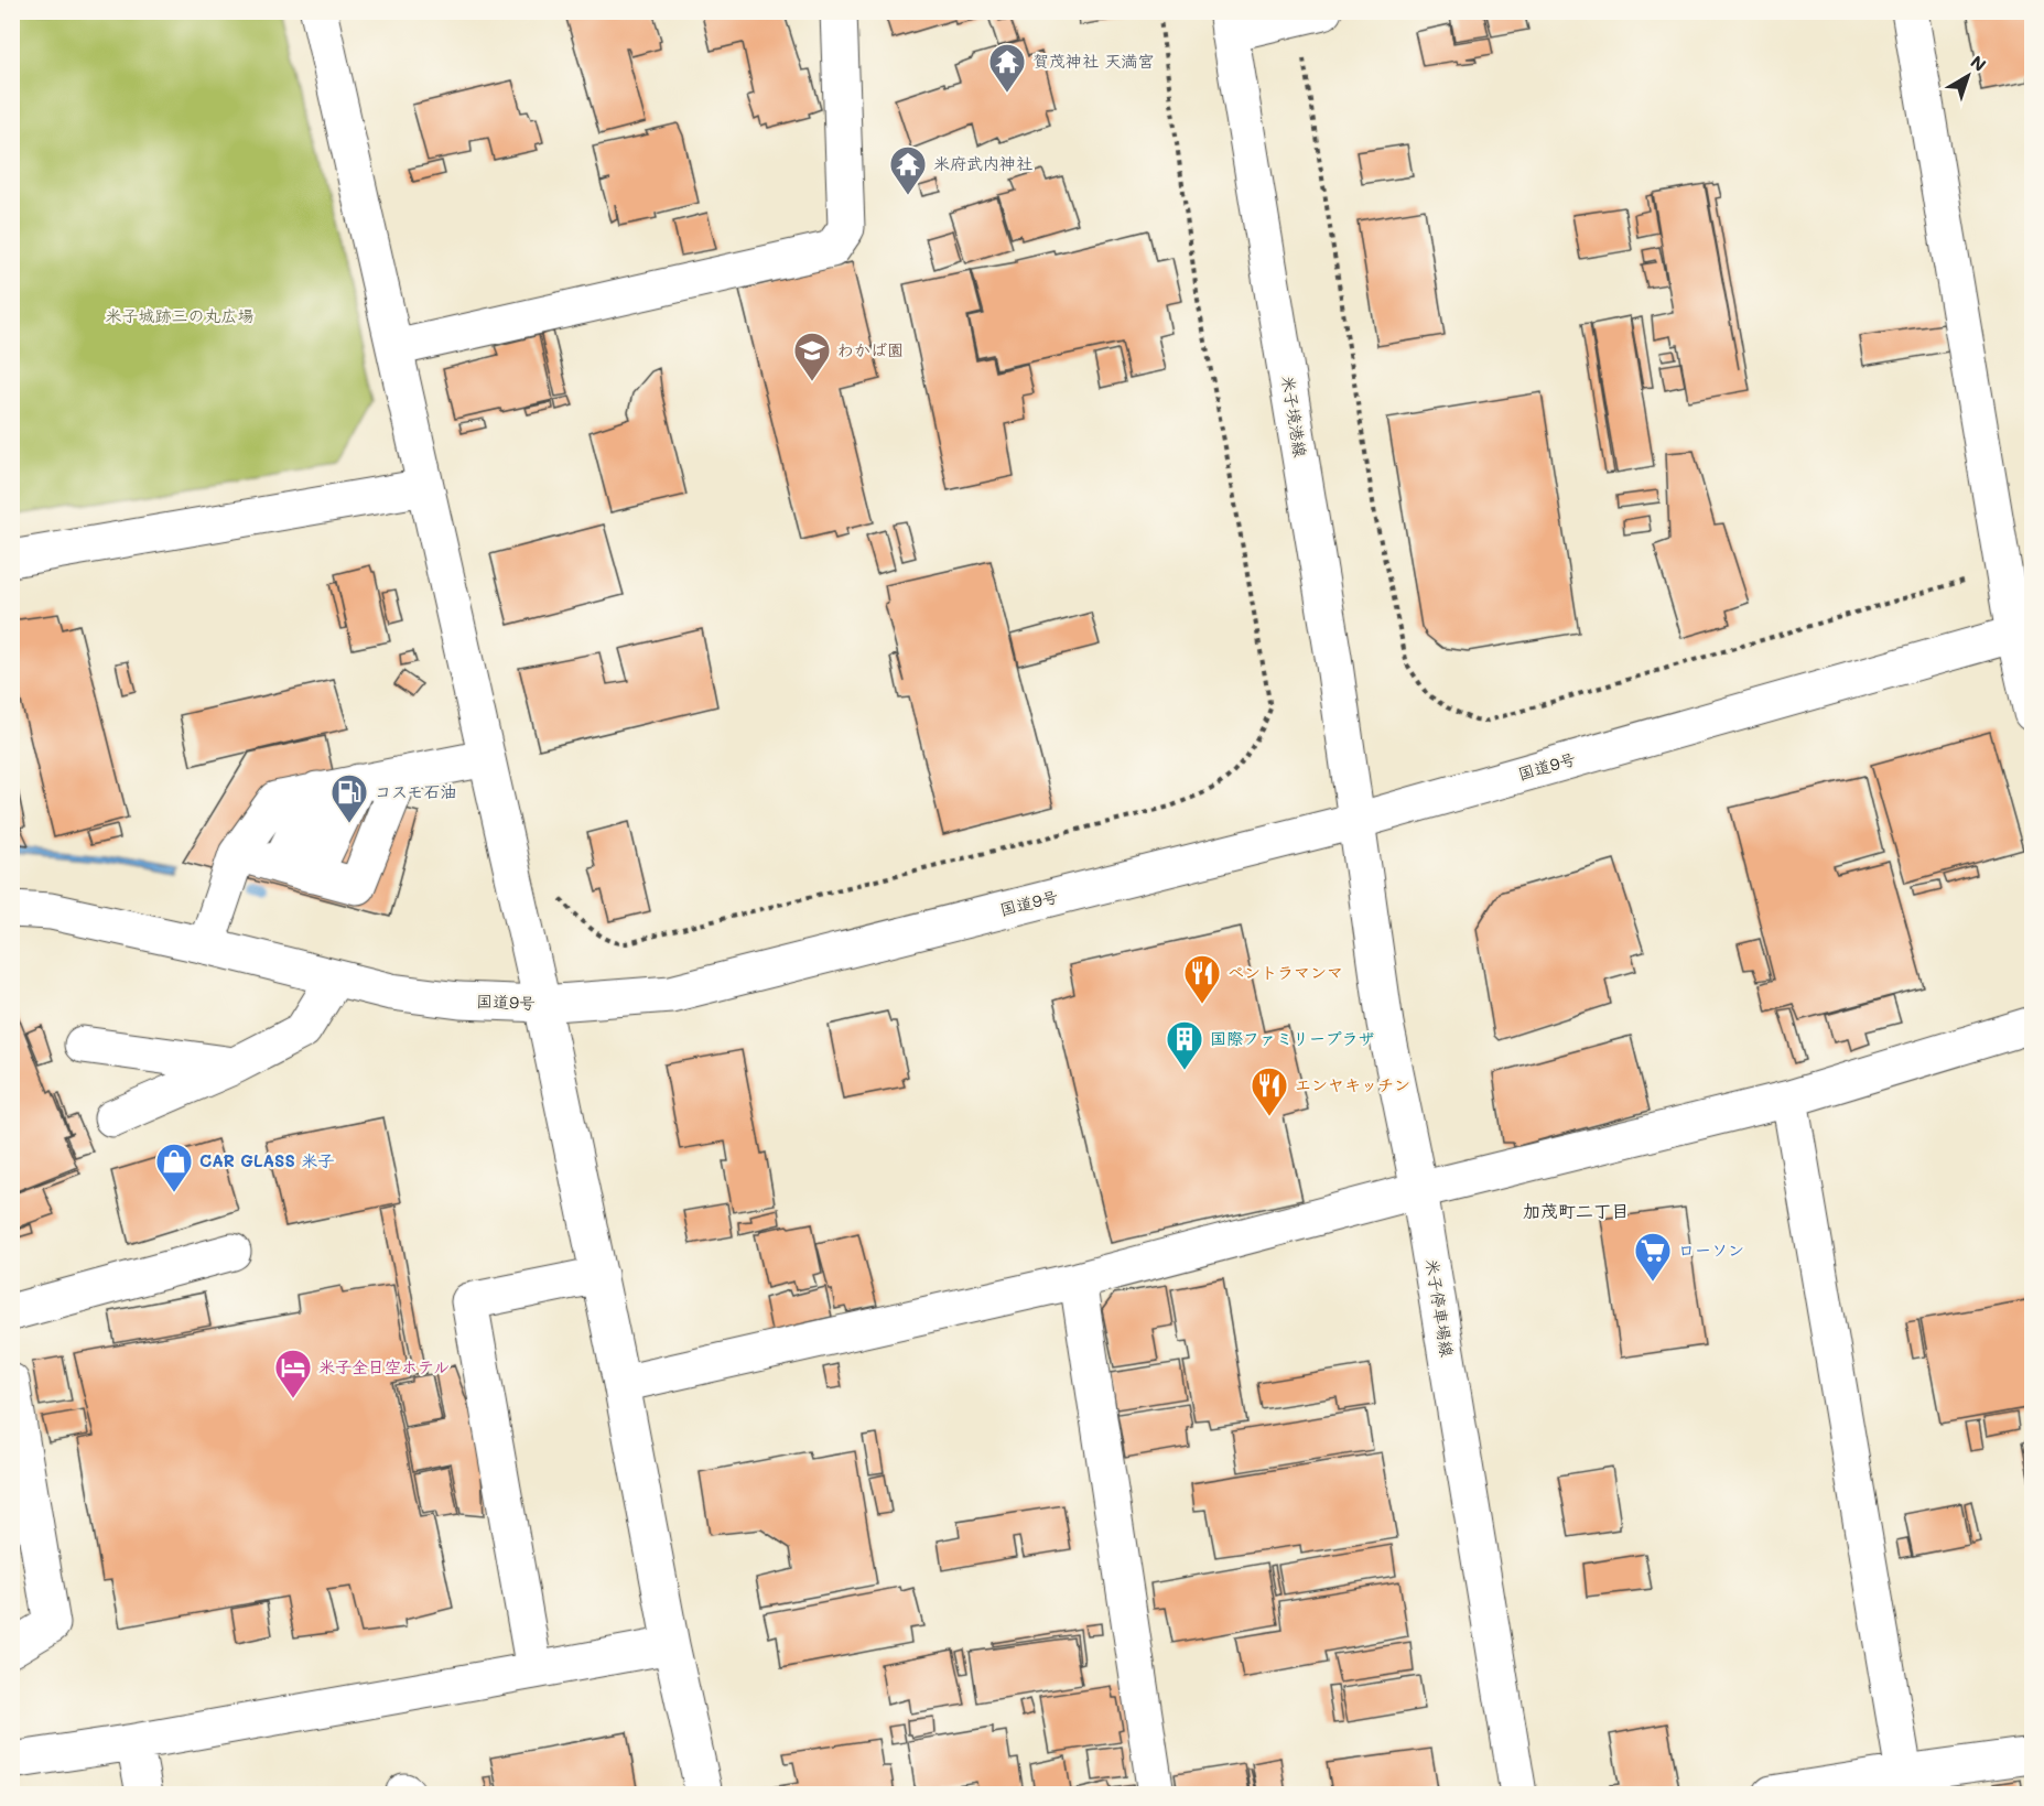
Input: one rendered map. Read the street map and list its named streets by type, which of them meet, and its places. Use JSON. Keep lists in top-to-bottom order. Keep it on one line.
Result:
{"streets":{"main road":["米子境港線","国道9号","米子停車場線"]},"crossings":[["米子境港線","国道9号"],["米子境港線","米子停車場線"],["国道9号","米子停車場線"]],"districts":["加茂町二丁目"],"parks":["米子城跡三の丸広場"],"places":{"temple":["賀茂神社 天満宮","米府武内神社"],"school or university":["わかば園"],"fuel station":["コスモ石油"],"restaurant":["ペントラマンマ","エンヤキッチン"],"building":["国際ファミリープラザ"],"shop":["CAR GLASS 米子"],"supermarket":["ローソン"],"hotel":["米子全日空ホテル"]},"north":"top right"}
